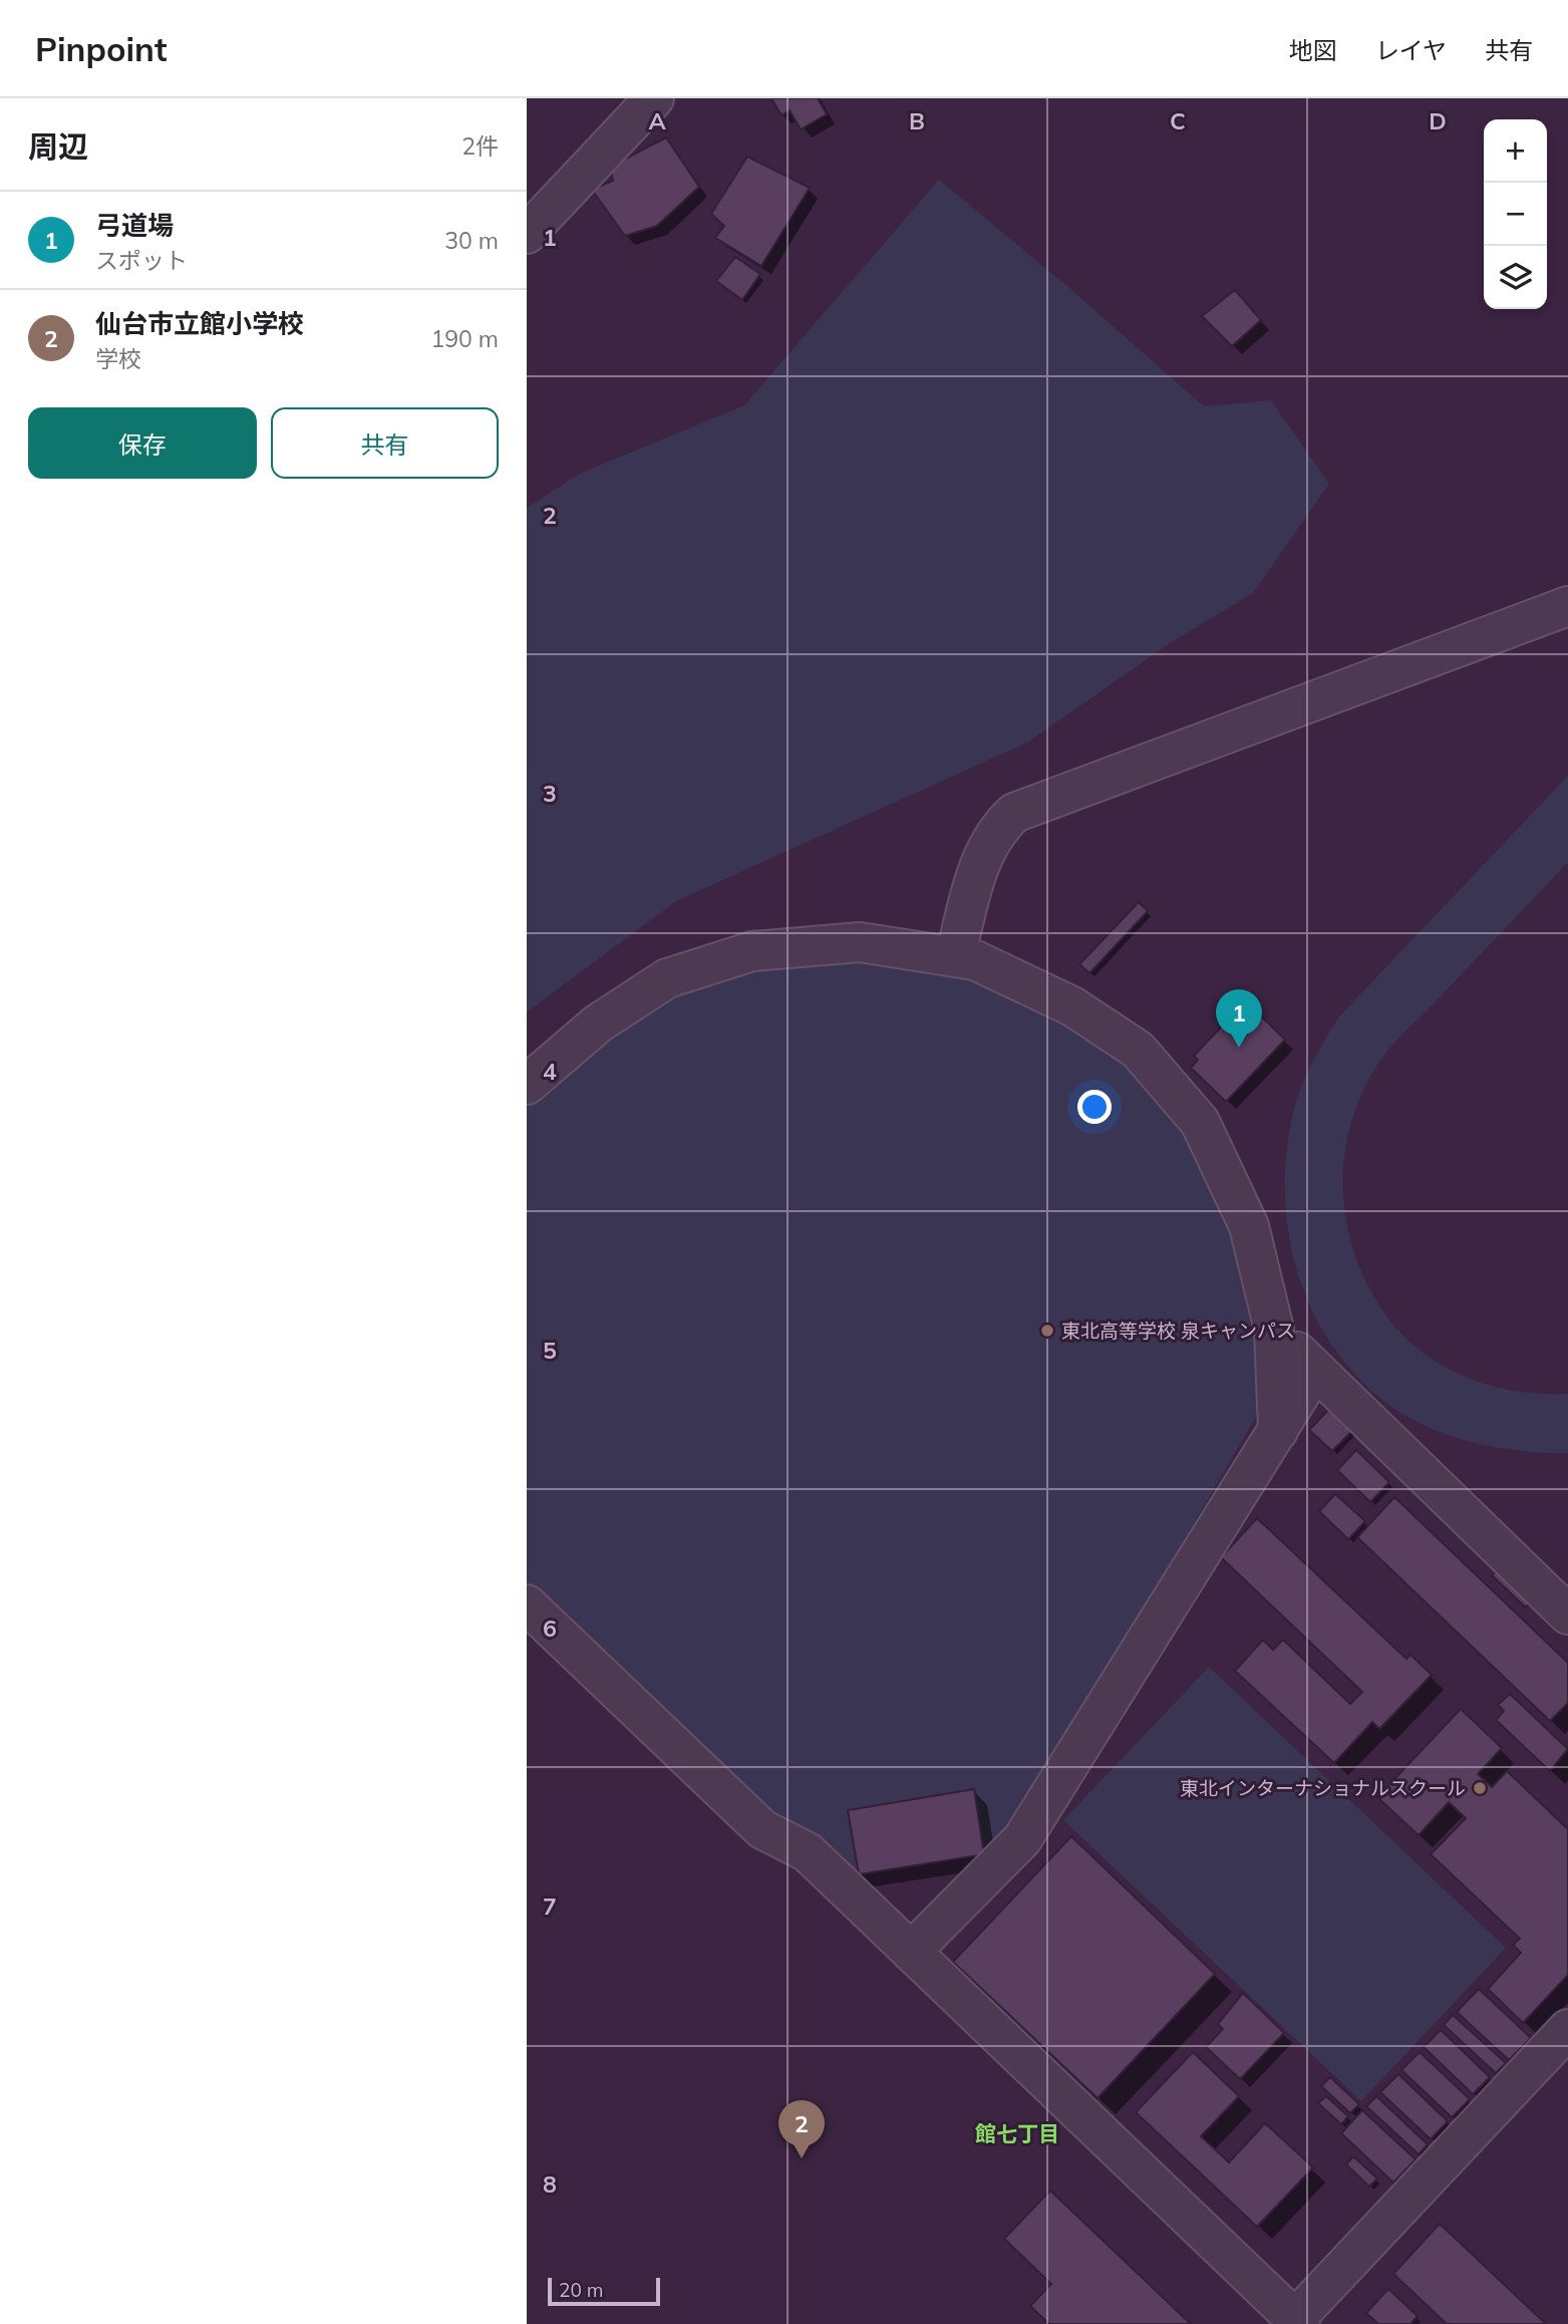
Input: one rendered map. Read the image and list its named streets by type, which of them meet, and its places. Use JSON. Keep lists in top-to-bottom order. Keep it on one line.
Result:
{"districts":["館七丁目"],"places":["東北高等学校 泉キャンパス","東北インターナショナルスクール"],"scale_bar":"20 m","page":{"header":"Pinpoint","nav":["地図","レイヤ","共有"],"heading":["周辺","2件"],"map_buttons":["+","−"],"list":[{"mark":"1","name":"弓道場","note":"スポット","value":"30 m"},{"mark":"2","name":"仙台市立館小学校","note":"学校","value":"190 m"}],"buttons":["保存","共有"],"pins":["1","2"],"scale":"20 m"},"grid":{"columns":["A","B","C","D"],"rows":["1","2","3","4","5","6","7","8"]}}
